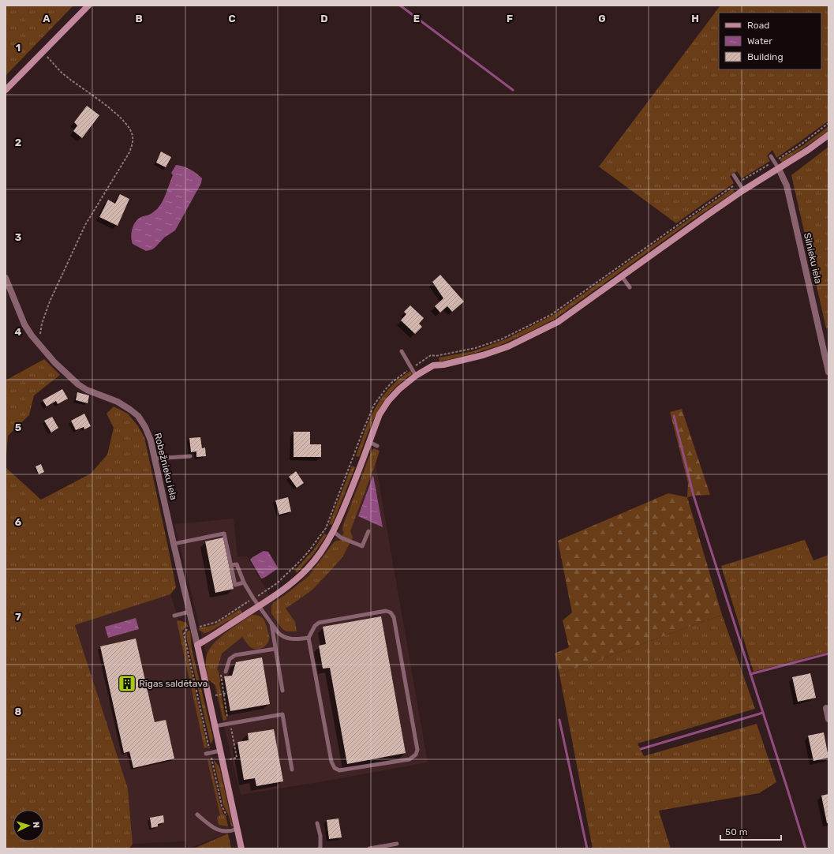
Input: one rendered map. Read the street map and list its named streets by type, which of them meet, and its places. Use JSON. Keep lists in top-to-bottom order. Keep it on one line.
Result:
{"streets":{"street":["Silnieku iela","Robežnieku iela"]},"places":{"building":["Rīgas saldētava"]},"legend":["Road","Water","Building"],"scale_bar":"50 m","north":"right","grid":{"columns":["A","B","C","D","E","F","G","H"],"rows":["1","2","3","4","5","6","7","8"]}}
